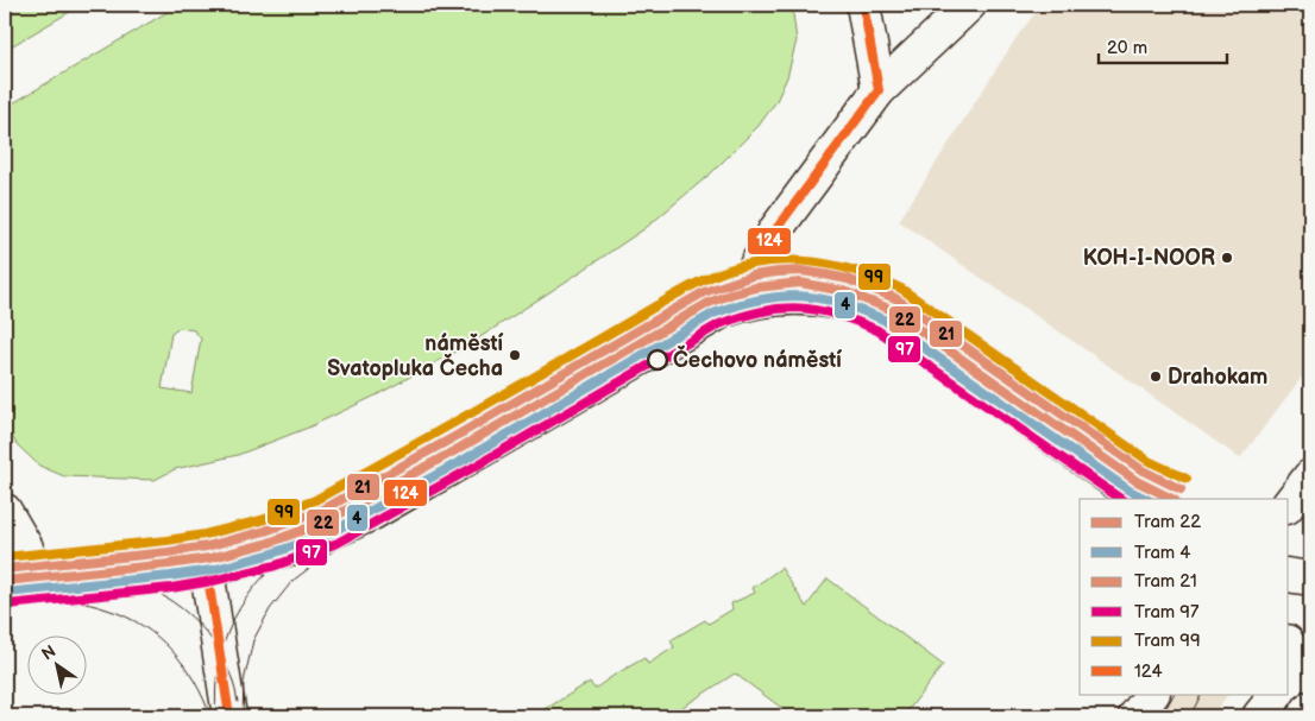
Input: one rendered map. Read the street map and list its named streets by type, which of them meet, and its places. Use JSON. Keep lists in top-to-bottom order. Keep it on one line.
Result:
{"places":["KOH-I-NOOR","náměstí Svatopluka Čecha","Čechovo náměstí","Drahokam"],"lines":["transit line 124","tram line 99","tram line 21","tram line 22","tram line 4","tram line 97"],"legend":["Tram 22","Tram 4","Tram 21","Tram 97","Tram 99","124"],"scale_bar":"20 m","north":"top left"}
